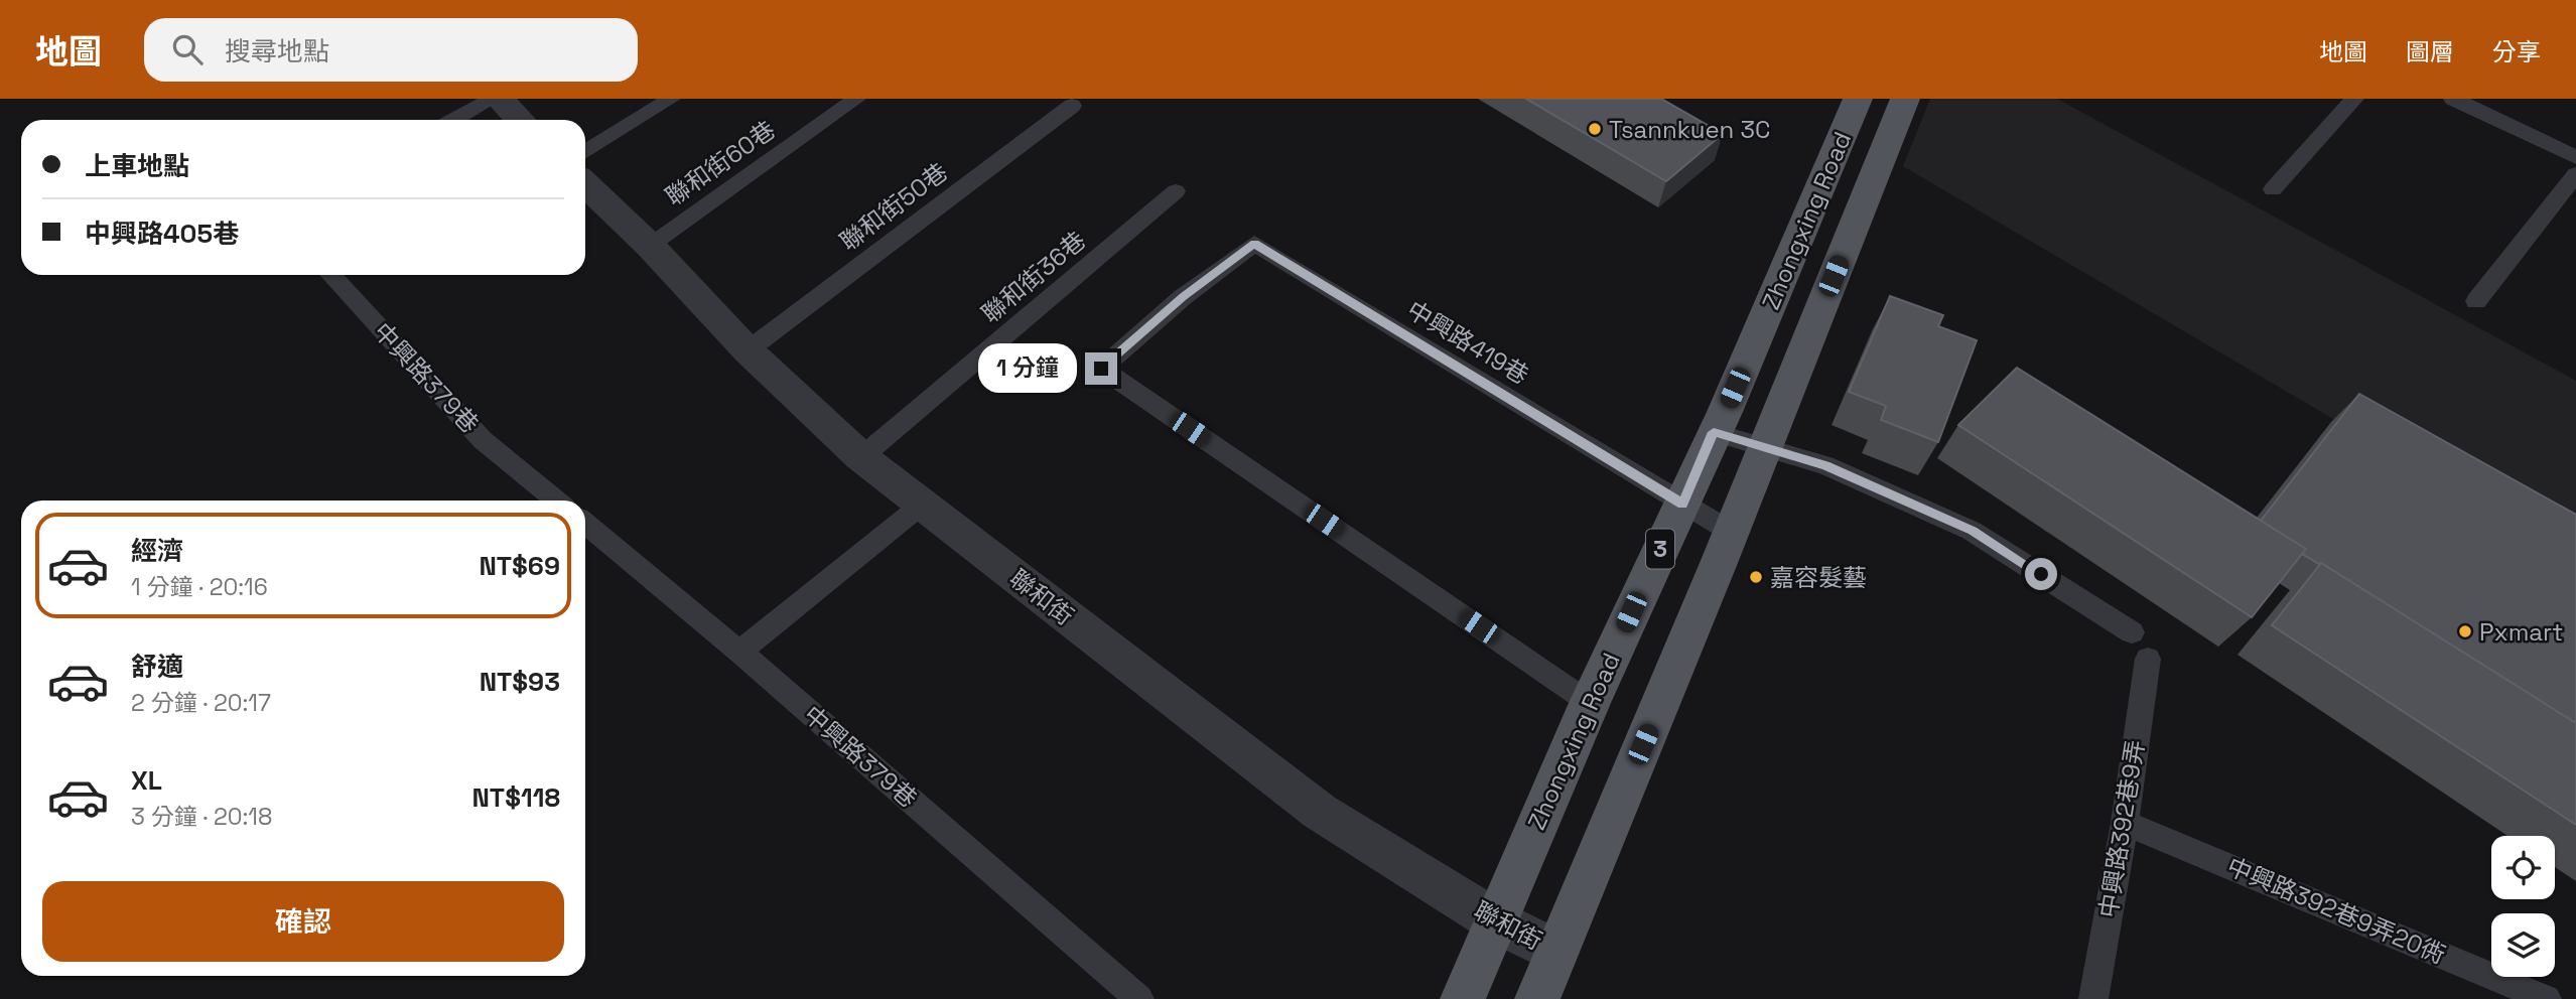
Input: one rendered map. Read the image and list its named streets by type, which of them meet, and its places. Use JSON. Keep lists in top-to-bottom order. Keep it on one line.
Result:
{"streets":{"main road":["Zhongxing Road","3"],"street":["聯和街"],"lane":["聯和街60巷","聯和街50巷","聯和街36巷","中興路419巷","中興路379巷","中興路392巷9弄","中興路392巷9弄20衖"]},"crossings":[["聯和街60巷","聯和街"],["聯和街50巷","聯和街"],["Zhongxing Road","中興路419巷"],["Zhongxing Road","聯和街"],["聯和街36巷","聯和街"],["中興路392巷9弄","中興路392巷9弄20衖"]],"places":["Tsannkuen 3C","嘉容髮藝","Pxmart"],"page":{"header":"地圖","search":"搜尋地點","nav":["地圖","圖層","分享"],"banner":["上車地點","中興路405巷"],"bubble":"1 分鐘","list":[{"name":"經濟","note":"1 分鐘 · 20:16","value":"NT$69"},{"name":"舒適","note":"2 分鐘 · 20:17","value":"NT$93"},{"name":"XL","note":"3 分鐘 · 20:18","value":"NT$118"}],"buttons":"確認"}}
